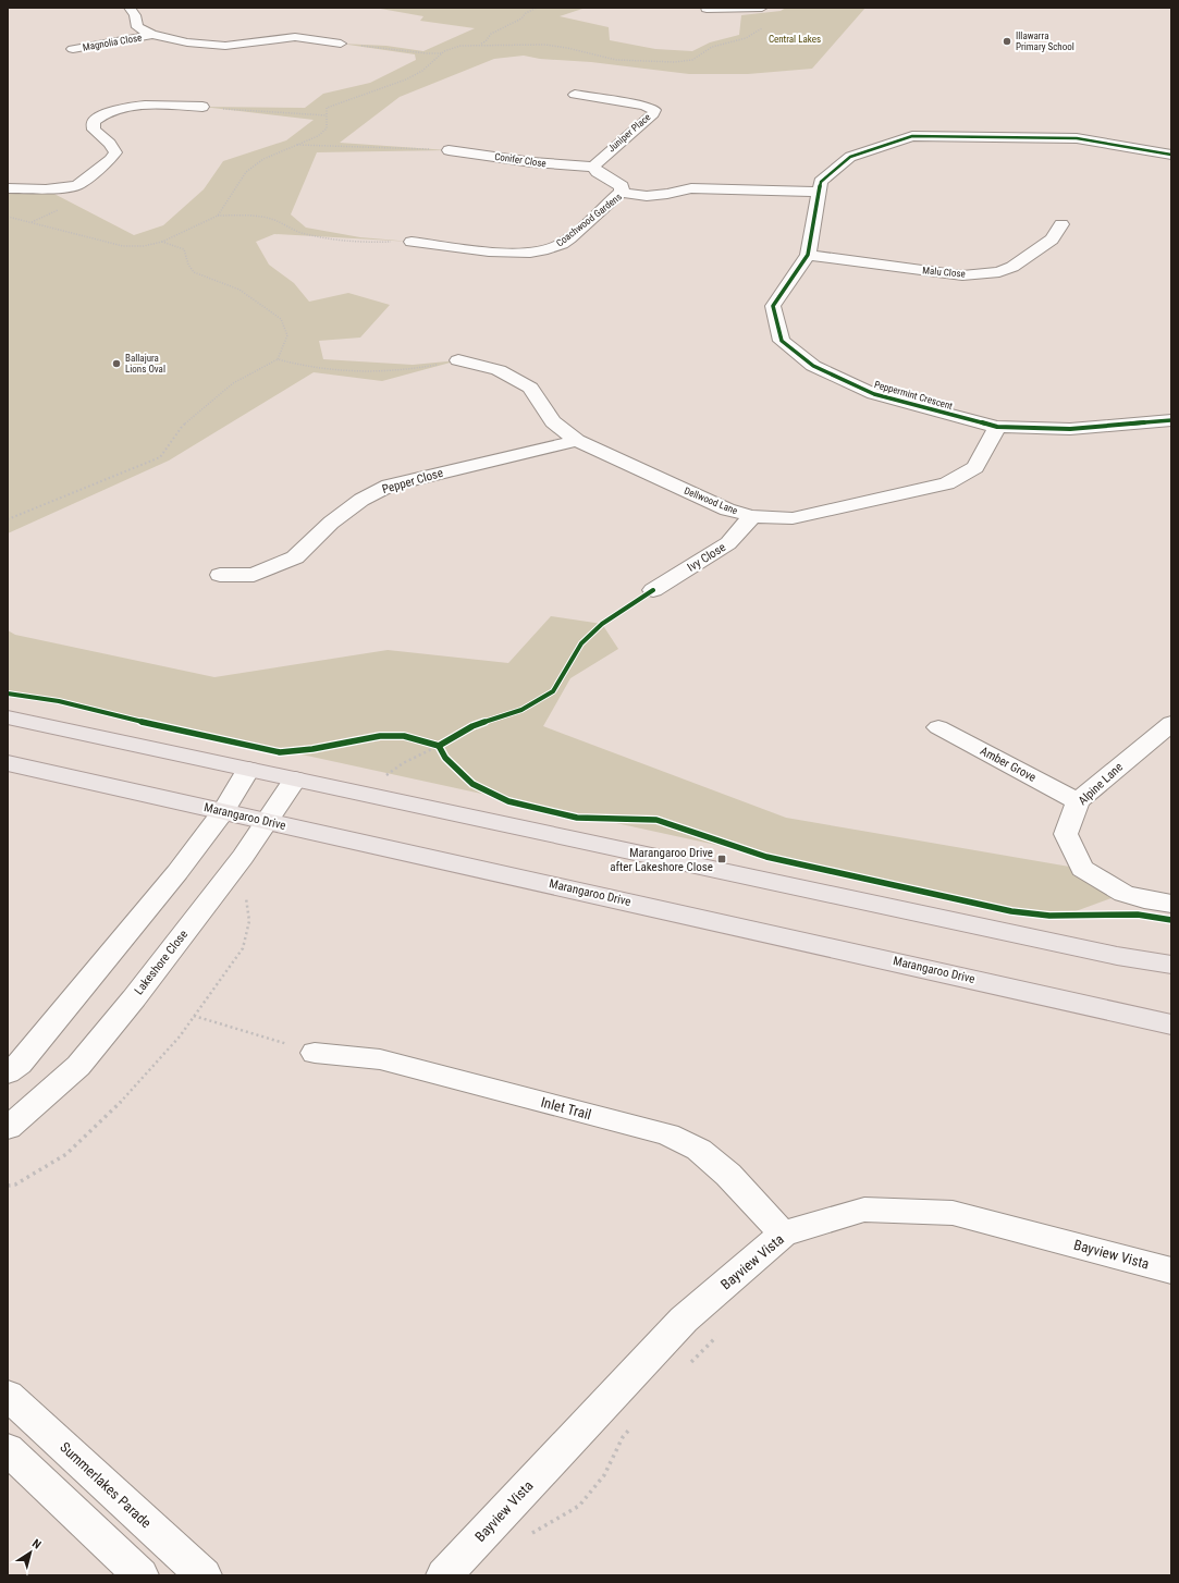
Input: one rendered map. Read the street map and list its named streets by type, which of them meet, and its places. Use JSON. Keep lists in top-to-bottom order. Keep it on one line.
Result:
{"streets":{"main road":["Marangaroo Drive"],"street":["Magnolia Close","Juniper Place","Conifer Close","Coachwood Gardens","Malu Close","Peppermint Crescent","Pepper Close","Dellwood Lane","Ivy Close","Amber Grove","Alpine Lane","Lakeshore Close","Inlet Trail","Bayview Vista","Summerlakes Parade"]},"crossings":[["Juniper Place","Conifer Close"],["Coachwood Gardens","Peppermint Crescent"],["Malu Close","Peppermint Crescent"],["Peppermint Crescent","Dellwood Lane"],["Pepper Close","Dellwood Lane"],["Dellwood Lane","Ivy Close"],["Amber Grove","Alpine Lane"],["Marangaroo Drive","Lakeshore Close"],["Inlet Trail","Bayview Vista"]],"parks":["Central Lakes"],"places":{"other":["Illawarra Primary School","Ballajura Lions Oval"],"transit":["Marangaroo Drive after Lakeshore Close"]},"north":"top right"}
